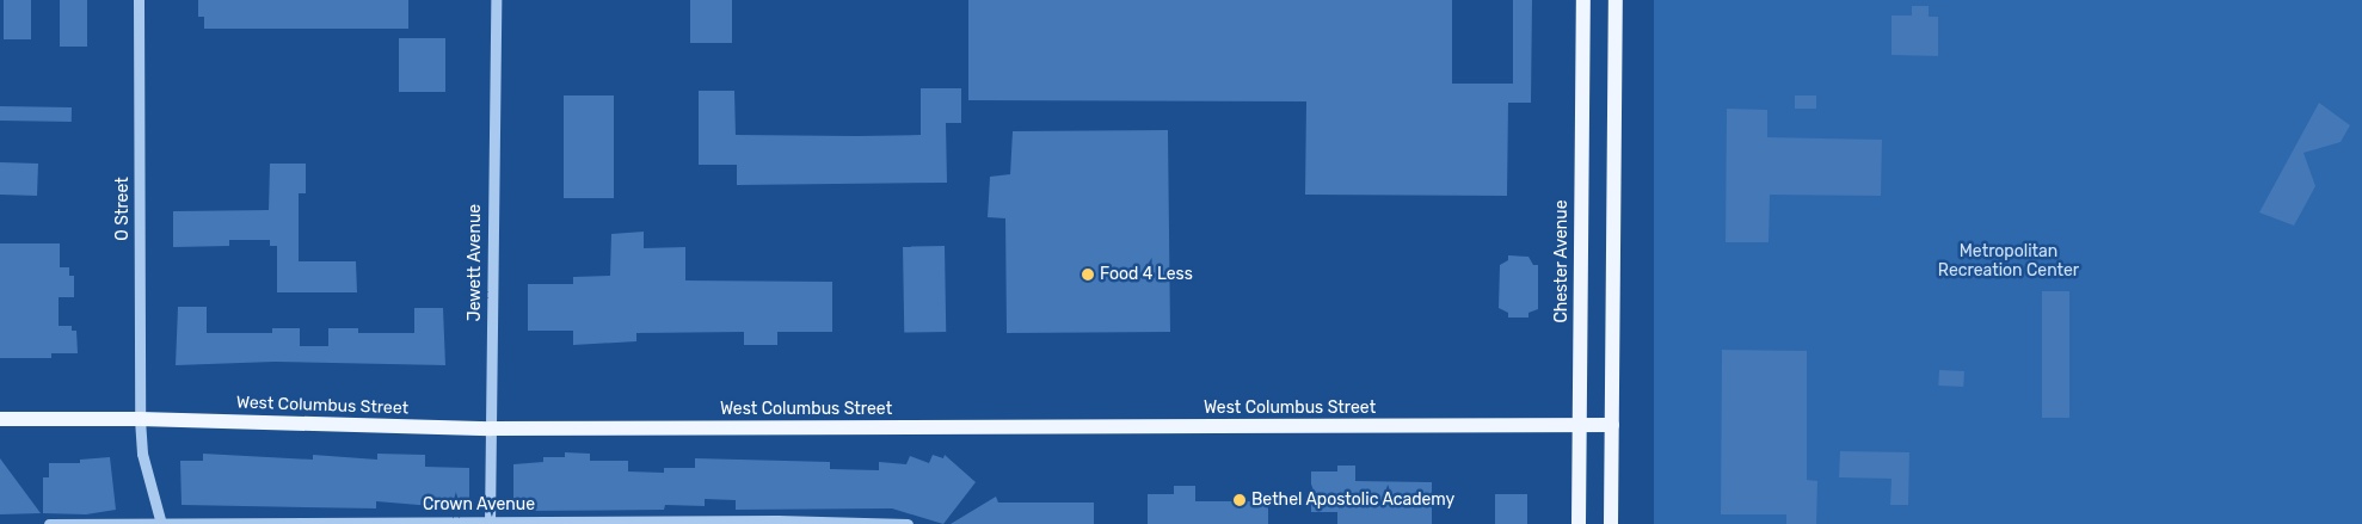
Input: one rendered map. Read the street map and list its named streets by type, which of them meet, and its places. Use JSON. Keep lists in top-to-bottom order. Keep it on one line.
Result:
{"streets":{"main road":["Chester Avenue","West Columbus Street"],"street":["O Street","Jewett Avenue","Crown Avenue"]},"crossings":[["O Street","West Columbus Street"],["O Street","Crown Avenue"],["Chester Avenue","West Columbus Street"],["Jewett Avenue","West Columbus Street"],["Jewett Avenue","Crown Avenue"]],"parks":["Metropolitan Recreation Center"],"places":["Food 4 Less","Bethel Apostolic Academy"]}
